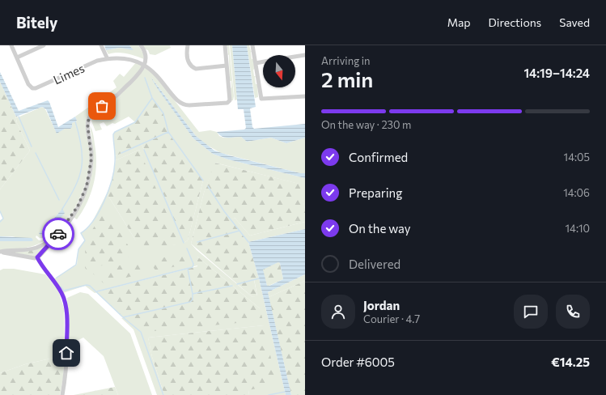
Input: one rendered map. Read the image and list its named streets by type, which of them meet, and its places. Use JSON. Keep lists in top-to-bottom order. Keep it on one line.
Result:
{"streets":{"street":["Limes"]},"north":"bottom","page":{"header":"Bitely","nav":["Map","Directions","Saved"],"heading":["2 min","Arriving in","14:19–14:24"],"panel":["Jordan","Courier · 4.7","Order #6005","€14.25"],"bar":"On the way · 230 m","list":[["Confirmed","14:05"],["Preparing","14:06"],["On the way","14:10"],"Delivered"]}}
